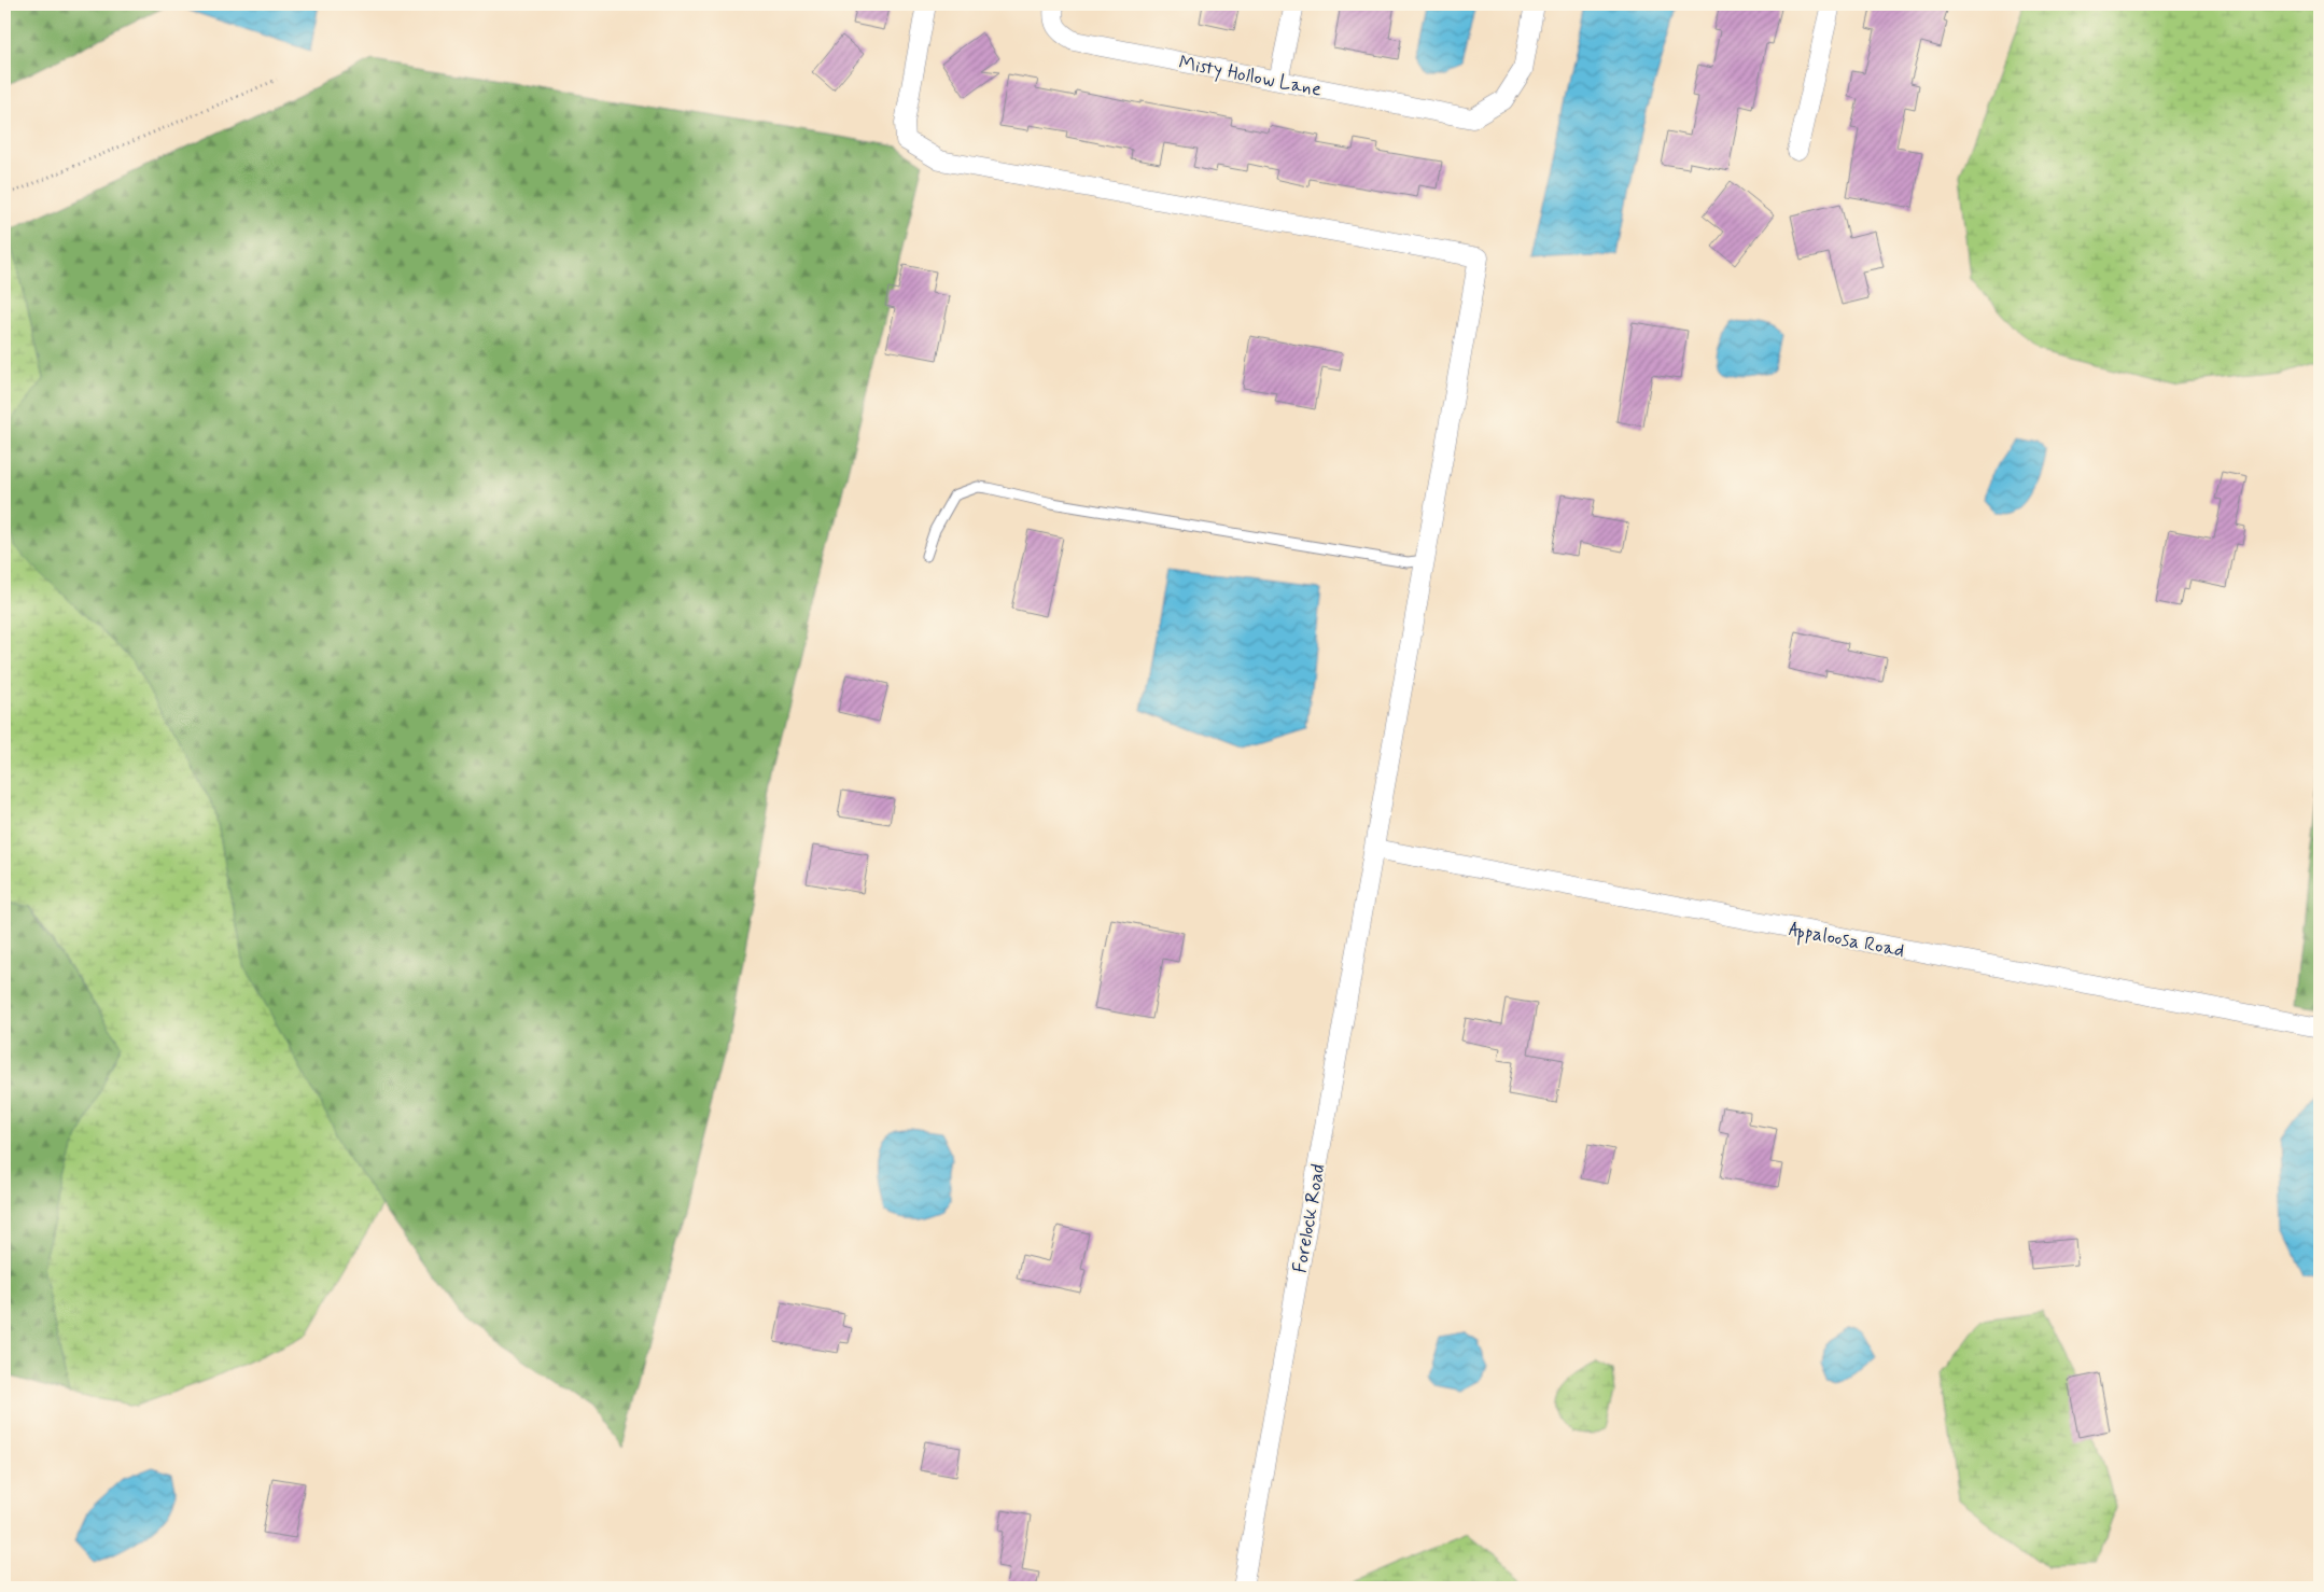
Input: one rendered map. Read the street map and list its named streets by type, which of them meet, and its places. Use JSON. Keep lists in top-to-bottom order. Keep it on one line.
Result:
{"streets":{"street":["Misty Hollow Lane","Appaloosa Road","Forelock Road"]},"crossings":[["Appaloosa Road","Forelock Road"]]}
